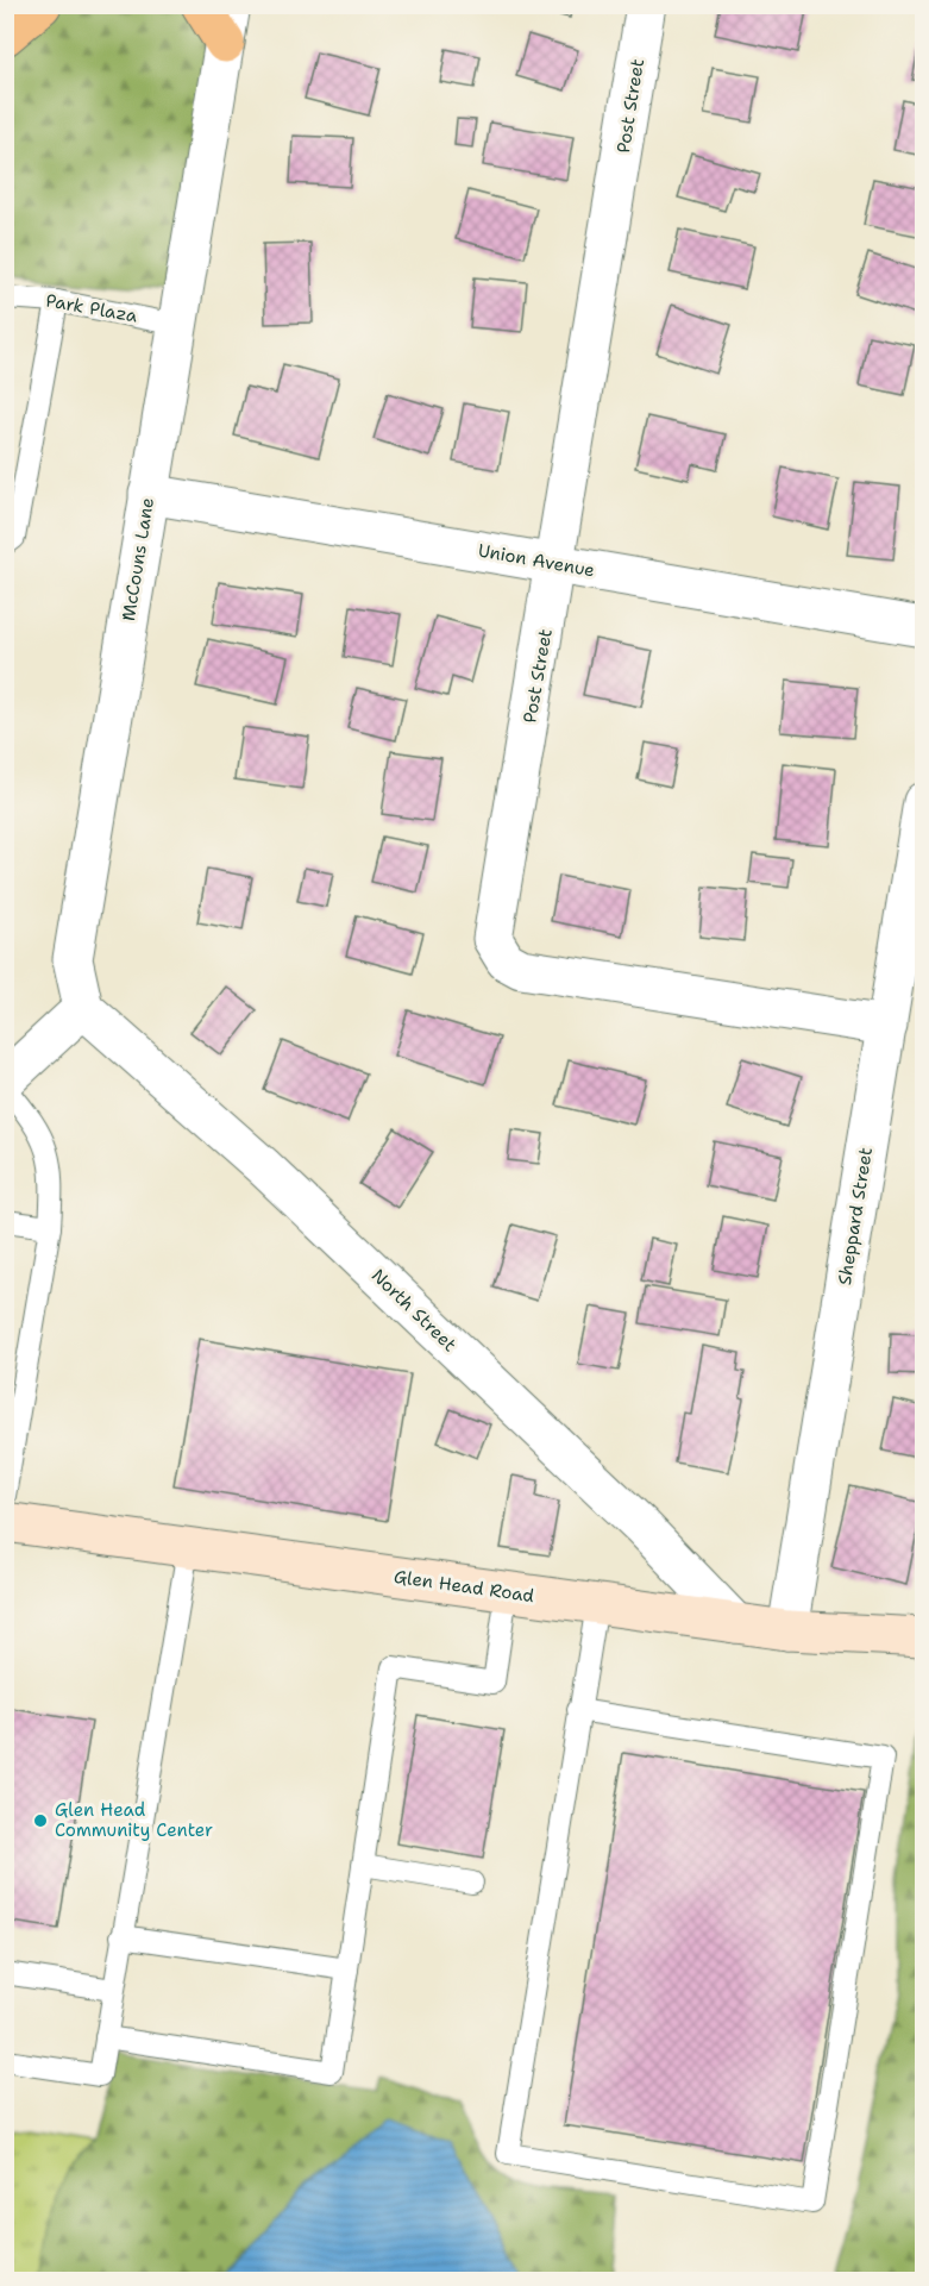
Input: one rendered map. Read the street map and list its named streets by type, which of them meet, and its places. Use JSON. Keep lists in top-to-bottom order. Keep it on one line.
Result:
{"streets":{"main road":["Glen Head Road"],"street":["Post Street","McCouns Lane","Union Avenue","Sheppard Street","North Street"],"lane":["Park Plaza"]},"crossings":[["Post Street","Union Avenue"],["Post Street","Sheppard Street"],["Park Plaza","McCouns Lane"],["McCouns Lane","Union Avenue"],["McCouns Lane","North Street"],["Sheppard Street","Glen Head Road"],["North Street","Glen Head Road"]],"places":["Glen Head Community Center"]}
